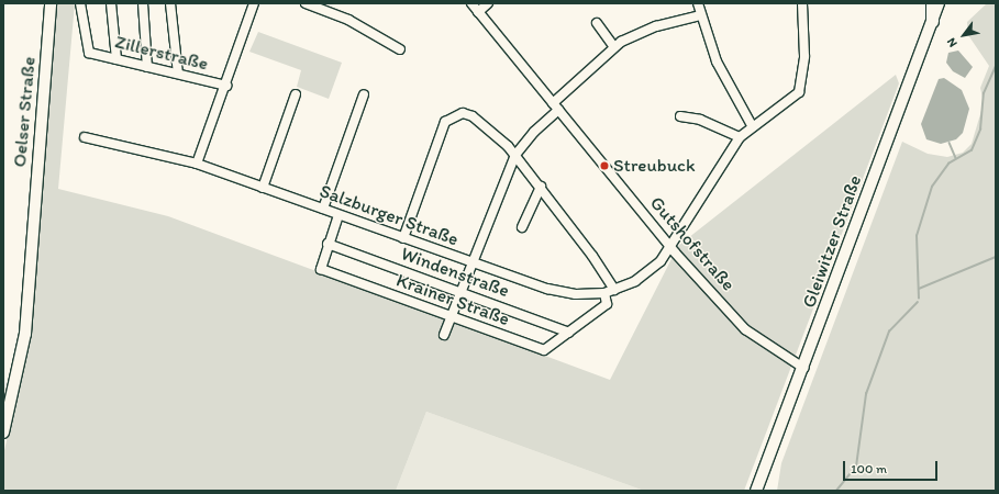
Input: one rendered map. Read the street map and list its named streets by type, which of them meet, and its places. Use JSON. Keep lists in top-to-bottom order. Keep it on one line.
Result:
{"streets":{"main road":["Oelser Straße","Gleiwitzer Straße"],"street":["Zillerstraße","Salzburger Straße","Gutshofstraße","Windenstraße","Krainer Straße"]},"crossings":[["Salzburger Straße","Gutshofstraße"],["Salzburger Straße","Krainer Straße"],["Gleiwitzer Straße","Gutshofstraße"],["Windenstraße","Krainer Straße"]],"places":["Streubuck"],"scale_bar":"100 m","north":"bottom left"}
